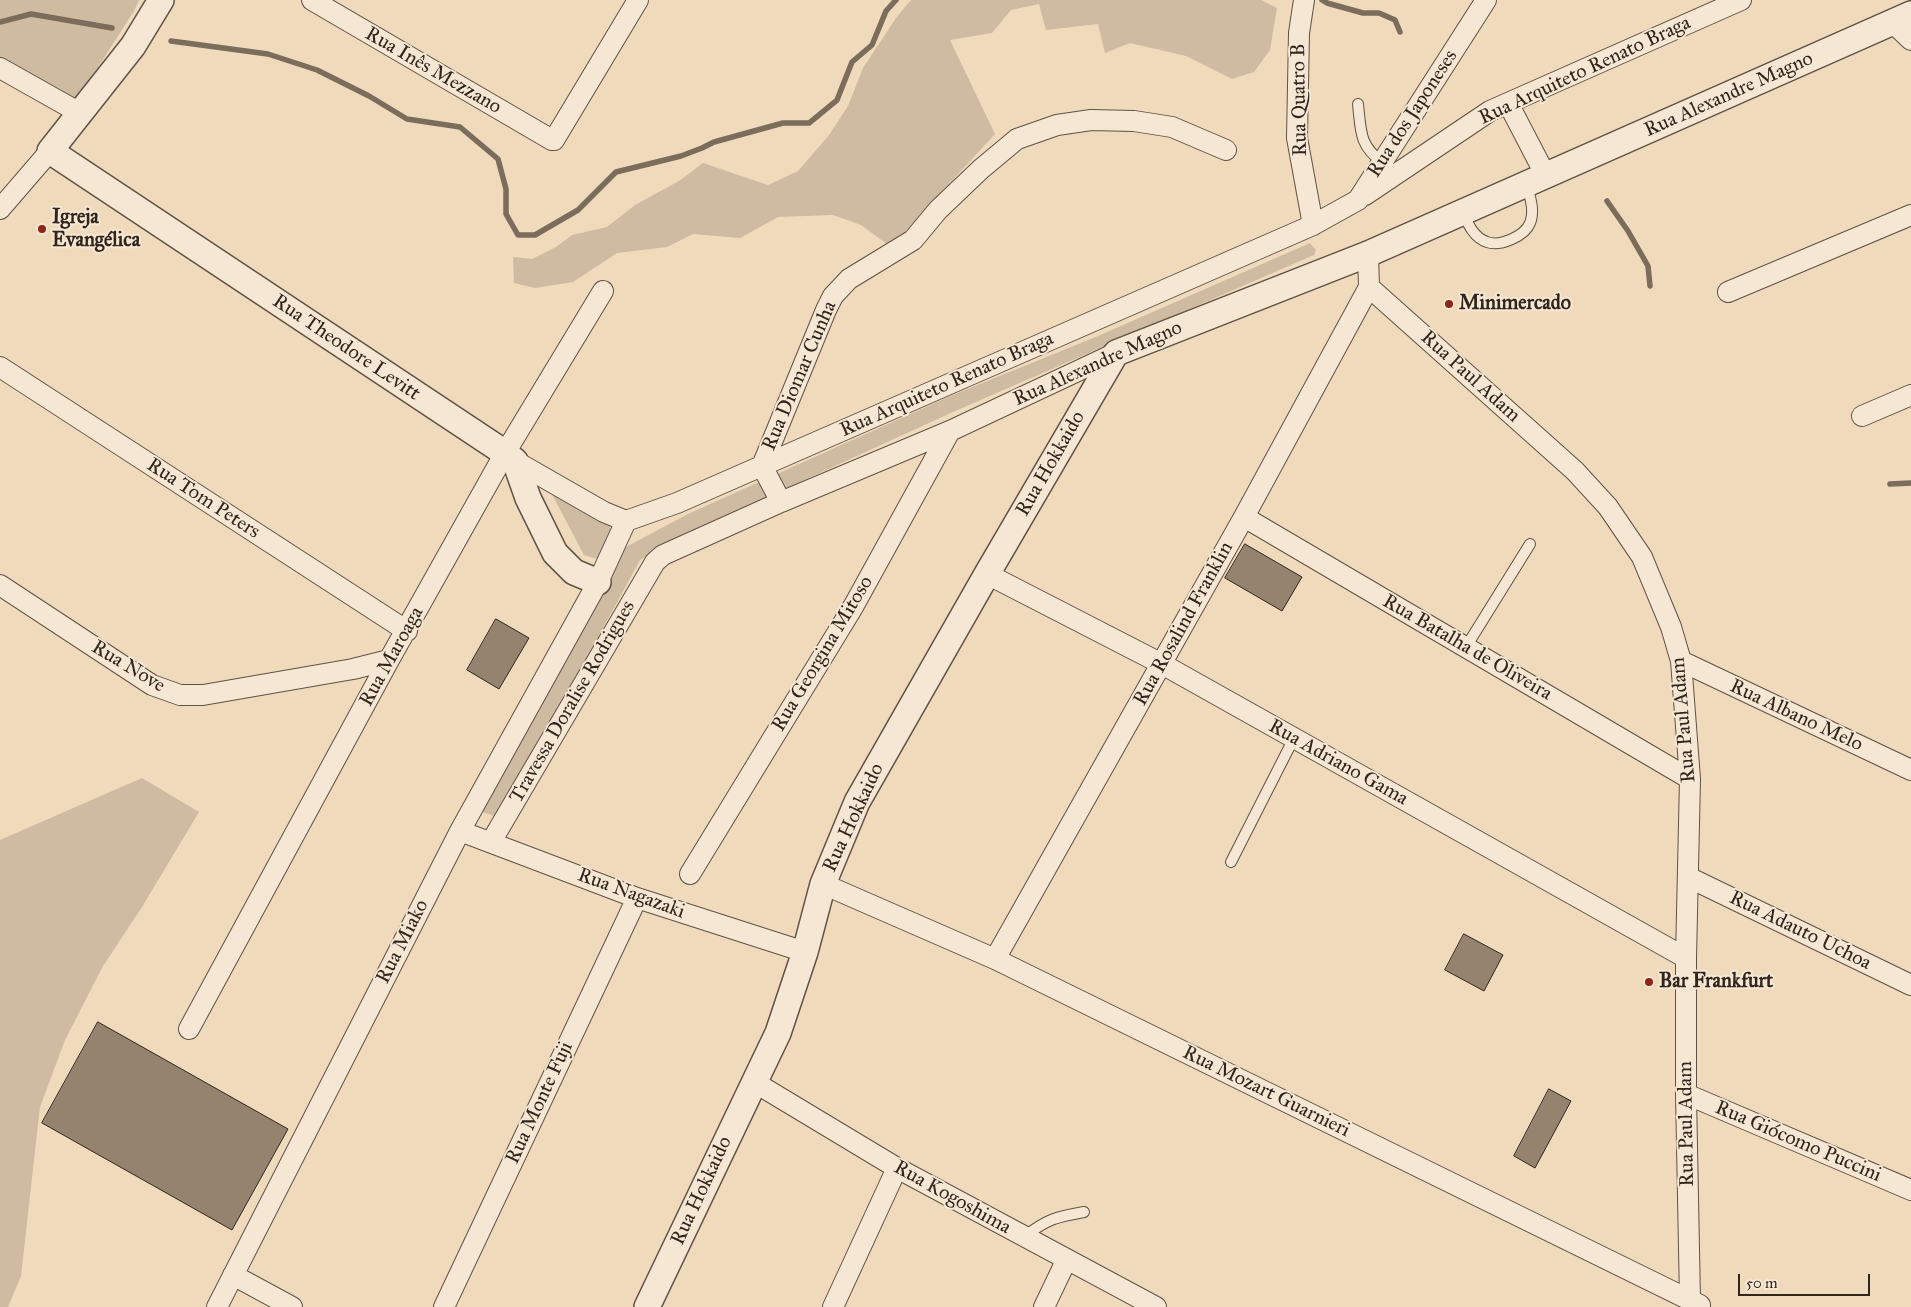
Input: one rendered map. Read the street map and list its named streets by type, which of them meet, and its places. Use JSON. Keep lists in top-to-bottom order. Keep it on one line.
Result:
{"streets":{"street":["Rua Inês Mezzano","Rua Arquiteto Renato Braga","Rua Alexandre Magno","Rua Quatro B","Rua dos Japoneses","Rua Theodore Levitt","Rua Diomar Cunha","Rua Paul Adam","Rua Hokkaido","Rua Tom Peters","Rua Rosalind Franklin","Rua Batalha de Oliveira","Rua Georgina Mitoso","Rua Maroaga","Rua Nove","Travessa Doralise Rodrigues","Rua Albano Melo","Rua Adriano Gama","Rua Nagazaki","Rua Adauto Uchoa","Rua Miako","Rua Mozart Guarnieri","Rua Monte Fuji","Rua Giócomo Puccini","Rua Kogoshima"]},"crossings":[["Rua Arquiteto Renato Braga","Rua Quatro B"],["Rua Arquiteto Renato Braga","Rua dos Japoneses"],["Rua Arquiteto Renato Braga","Rua Diomar Cunha"],["Rua Alexandre Magno","Rua Hokkaido"],["Rua Alexandre Magno","Rua Georgina Mitoso"],["Rua Alexandre Magno","Travessa Doralise Rodrigues"],["Rua Quatro B","Rua dos Japoneses"],["Rua Theodore Levitt","Rua Maroaga"],["Rua Paul Adam","Rua Rosalind Franklin"],["Rua Paul Adam","Rua Batalha de Oliveira"],["Rua Paul Adam","Rua Albano Melo"],["Rua Paul Adam","Rua Adriano Gama"],["Rua Paul Adam","Rua Adauto Uchoa"],["Rua Paul Adam","Rua Mozart Guarnieri"],["Rua Paul Adam","Rua Giócomo Puccini"],["Rua Hokkaido","Rua Adriano Gama"],["Rua Hokkaido","Rua Nagazaki"],["Rua Hokkaido","Rua Mozart Guarnieri"],["Rua Hokkaido","Rua Kogoshima"],["Rua Tom Peters","Rua Maroaga"],["Rua Rosalind Franklin","Rua Batalha de Oliveira"],["Rua Rosalind Franklin","Rua Adriano Gama"],["Rua Rosalind Franklin","Rua Mozart Guarnieri"],["Rua Maroaga","Rua Nove"],["Travessa Doralise Rodrigues","Rua Nagazaki"],["Rua Nagazaki","Rua Miako"],["Rua Nagazaki","Rua Monte Fuji"]],"places":["Igreja Evangélica","Minimercado","Bar Frankfurt"],"scale_bar":"50 m"}
